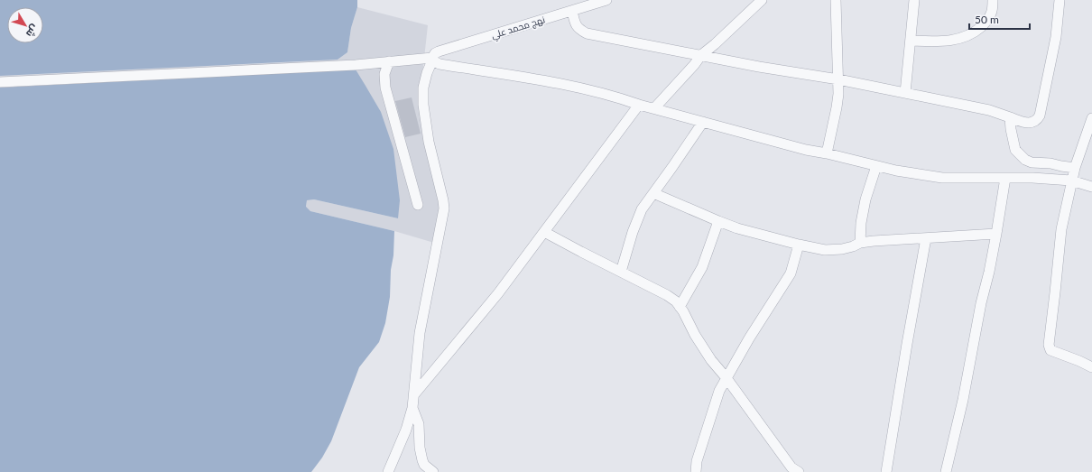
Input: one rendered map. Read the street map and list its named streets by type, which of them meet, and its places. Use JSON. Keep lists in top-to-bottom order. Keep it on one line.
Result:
{"streets":{"street":["نهج محمد علي"]},"scale_bar":"50 m","north":"bottom right"}
